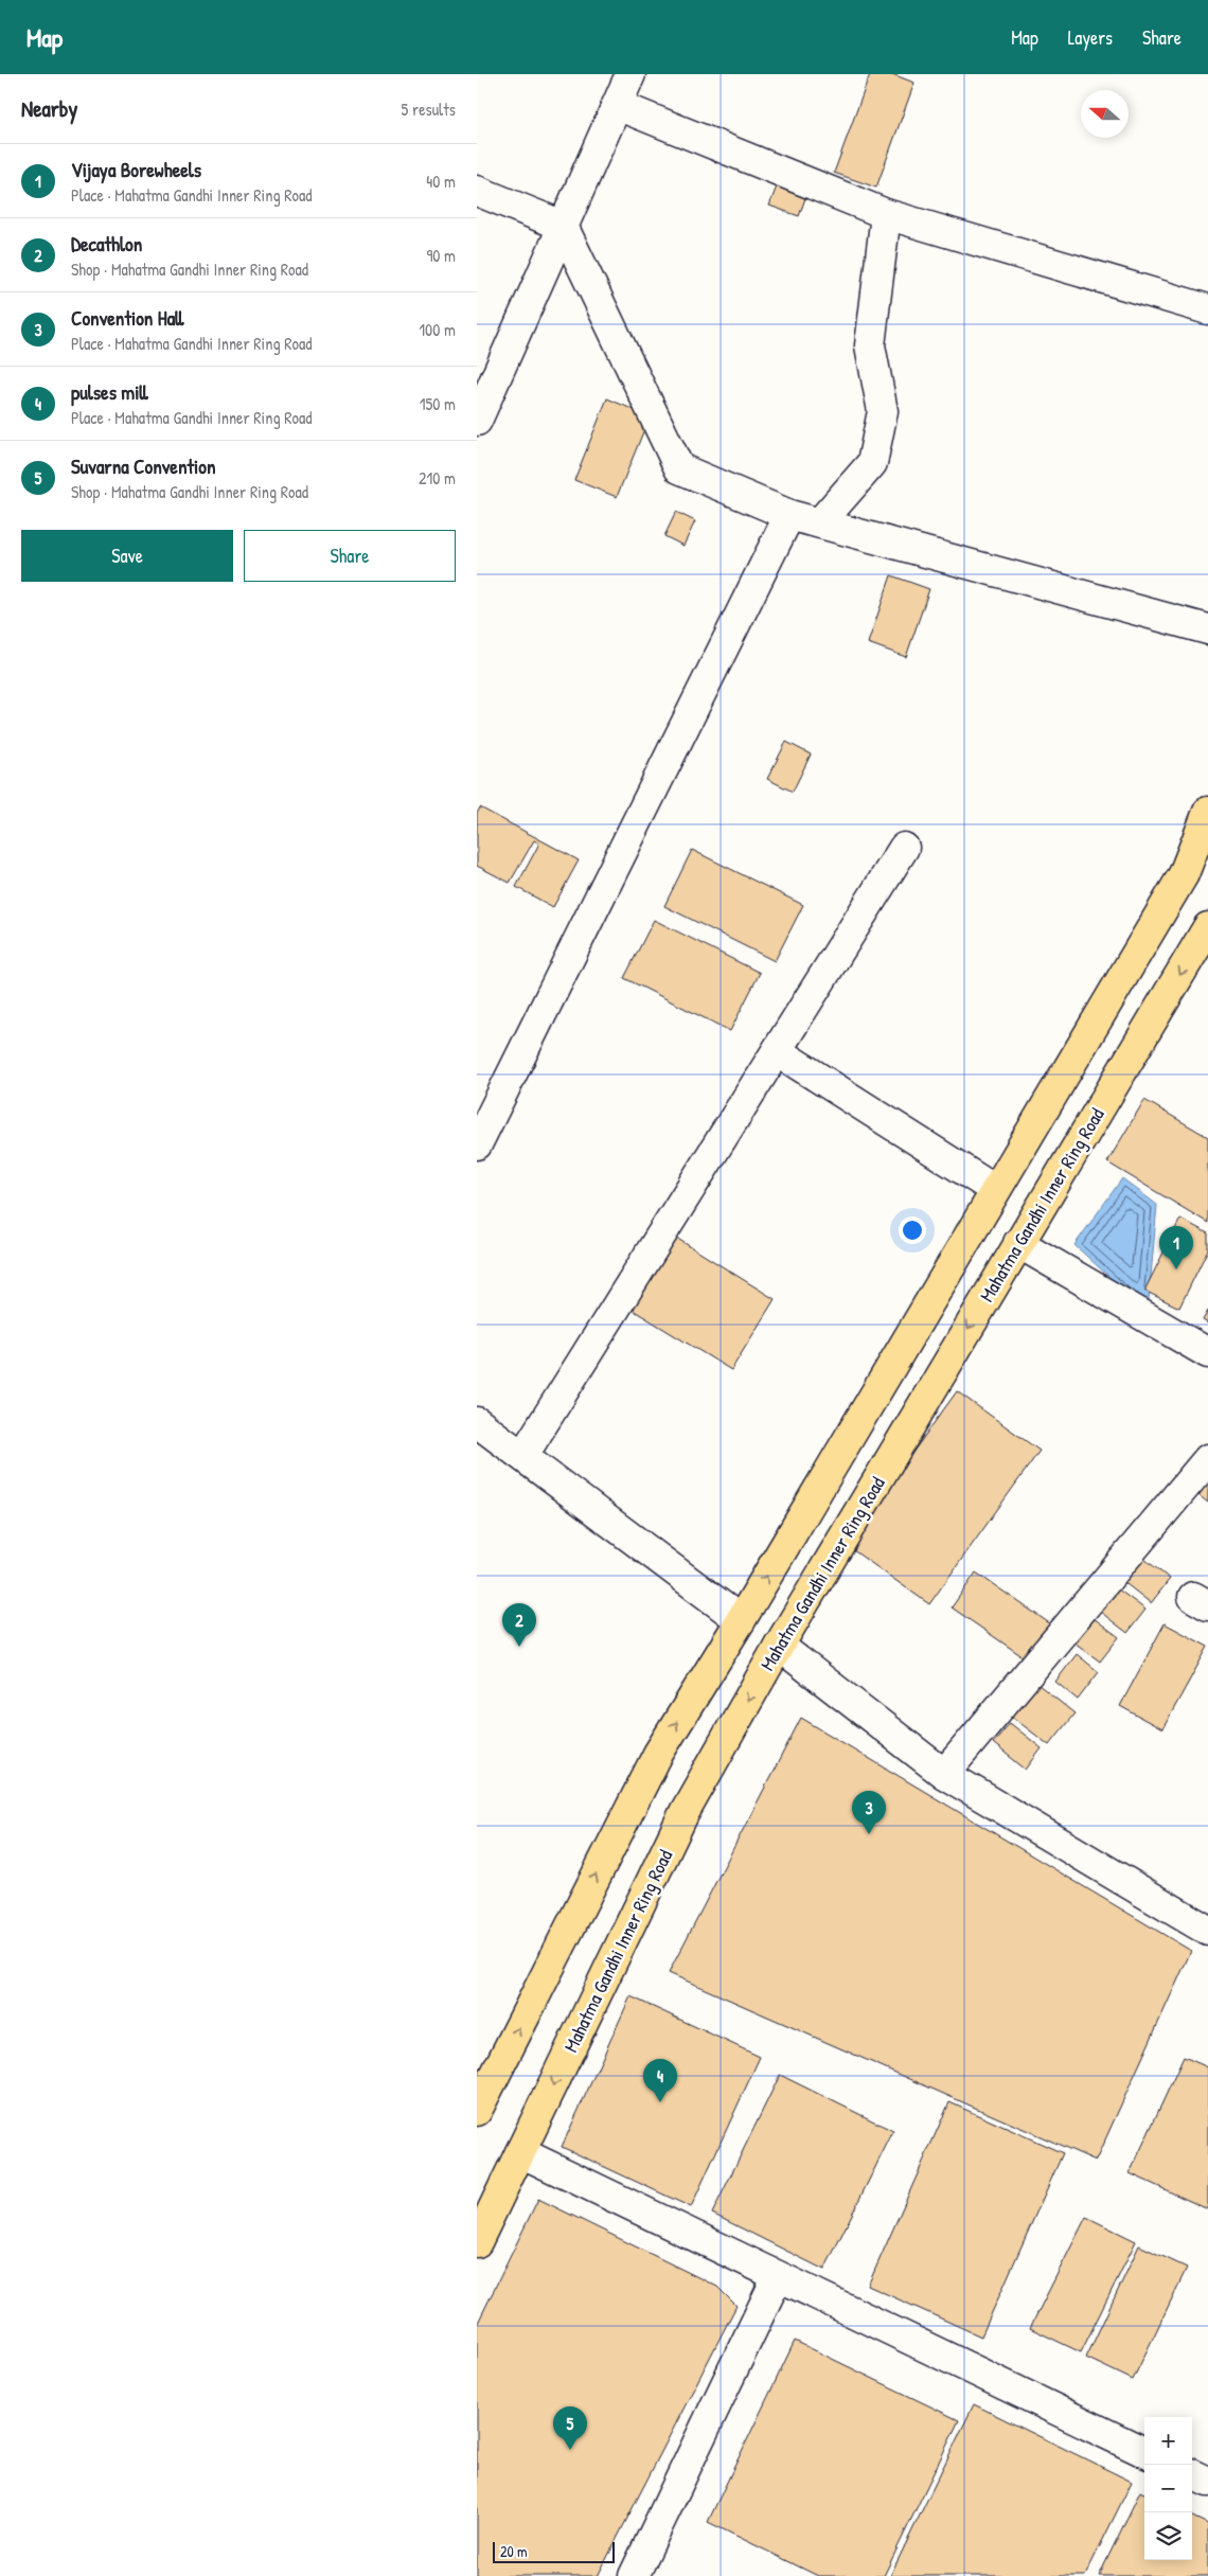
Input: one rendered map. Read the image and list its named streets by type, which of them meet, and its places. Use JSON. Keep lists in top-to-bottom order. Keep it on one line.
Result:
{"streets":{"main road":["Mahatma Gandhi Inner Ring Road"]},"scale_bar":"20 m","north":"left","page":{"header":"Map","nav":["Map","Layers","Share"],"heading":["Nearby","5 results"],"list":[{"mark":"1","name":"Vijaya Borewheels","note":"Place · Mahatma Gandhi Inner Ring Road","value":"40 m"},{"mark":"2","name":"Decathlon","note":"Shop · Mahatma Gandhi Inner Ring Road","value":"90 m"},{"mark":"3","name":"Convention Hall","note":"Place · Mahatma Gandhi Inner Ring Road","value":"100 m"},{"mark":"4","name":"pulses mill","note":"Place · Mahatma Gandhi Inner Ring Road","value":"150 m"},{"mark":"5","name":"Suvarna Convention","note":"Shop · Mahatma Gandhi Inner Ring Road","value":"210 m"}],"buttons":["Save","Share"],"pins":["1","2","3","4","5"],"map_buttons":["+","−"],"scale":"20 m"}}
